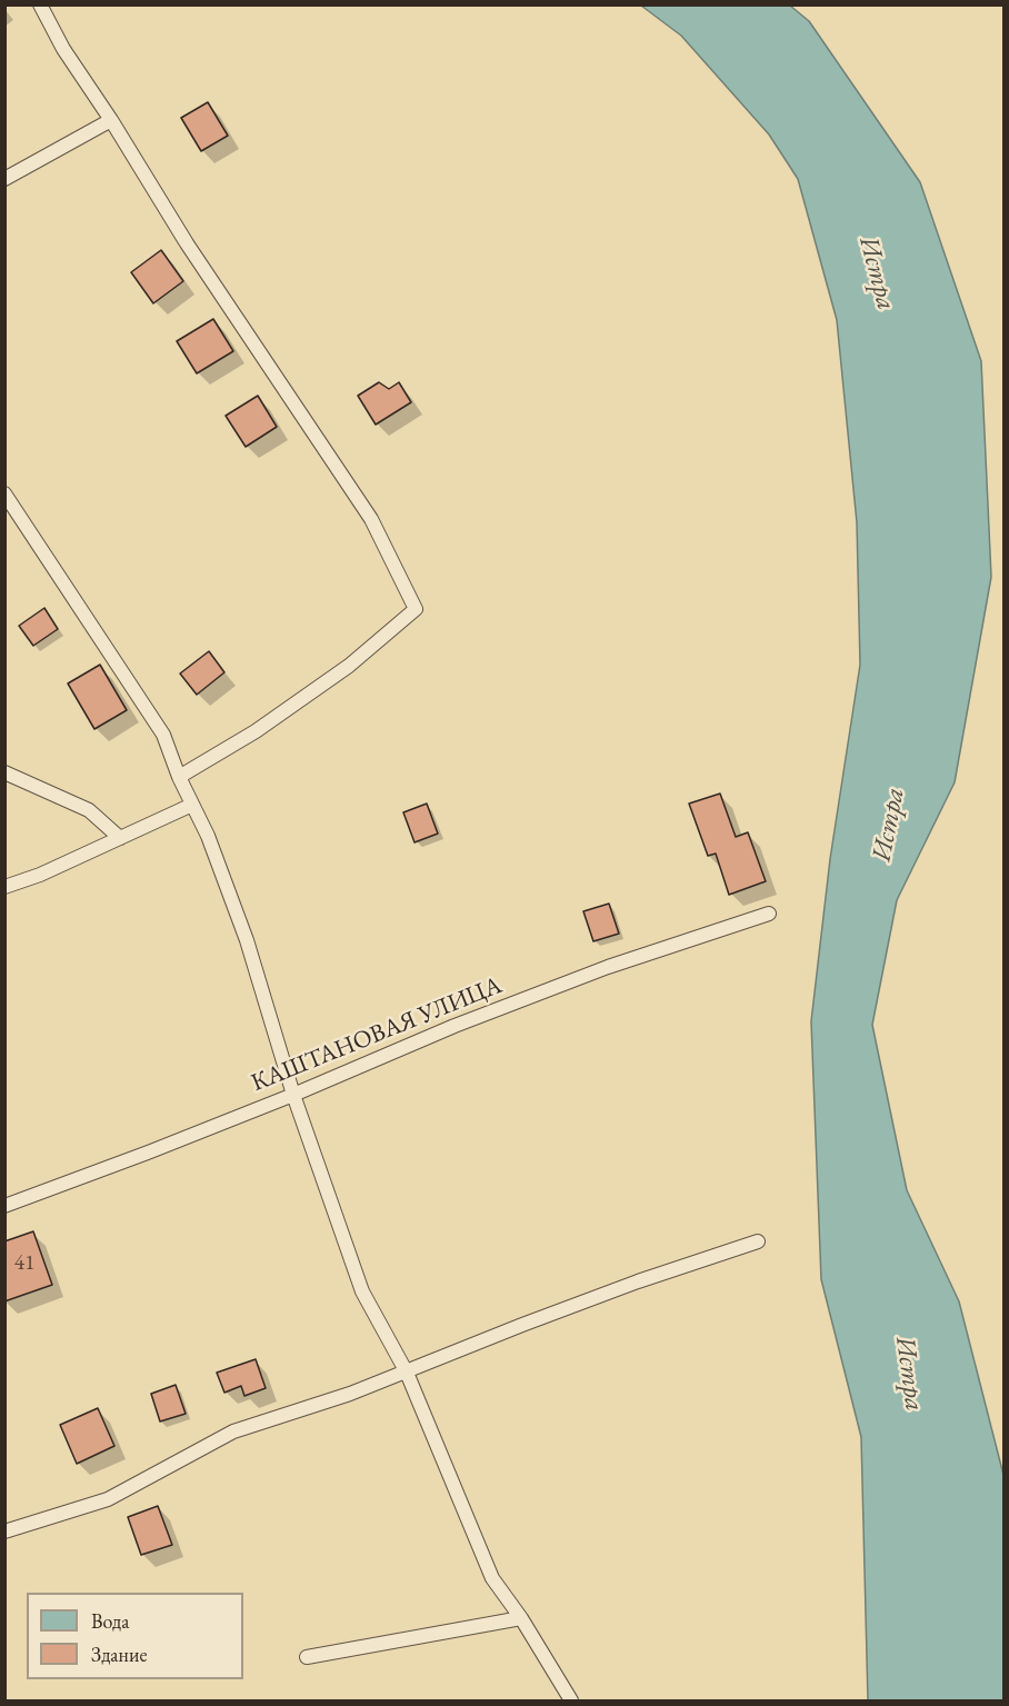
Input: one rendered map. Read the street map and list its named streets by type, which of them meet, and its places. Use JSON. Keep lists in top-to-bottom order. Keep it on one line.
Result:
{"streets":{"lane":["КАШТАНОВАЯ УЛИЦА"]},"water":["Истра"],"house_numbers":["41"],"legend":["Вода","Здание"]}
